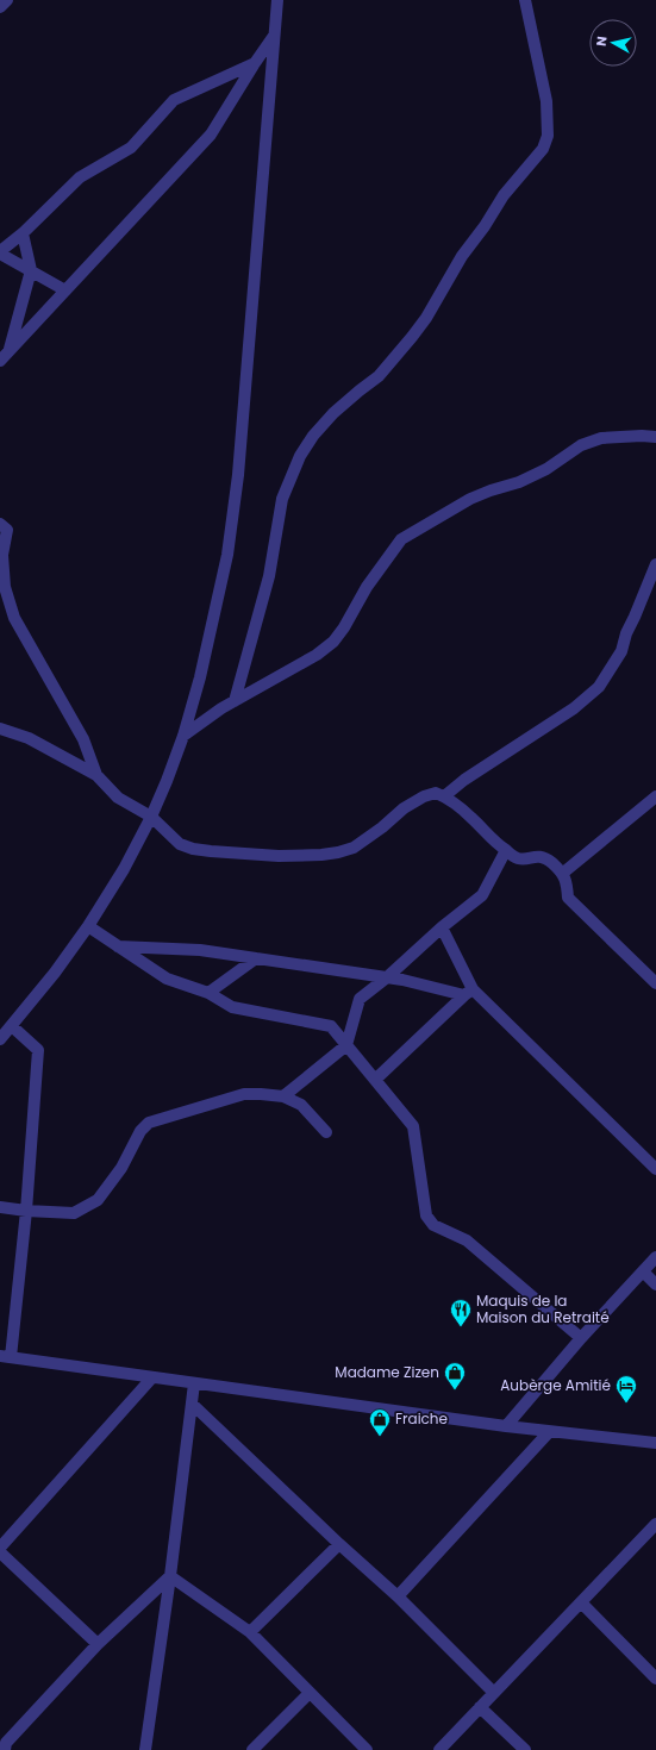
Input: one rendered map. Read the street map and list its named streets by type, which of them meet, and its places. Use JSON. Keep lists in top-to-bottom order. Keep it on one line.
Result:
{"places":{"restaurant":["Maquis de la Maison du Retraité"],"shop":["Madame Zizen","Fraiche"],"hotel":["Aubèrge Amitié"]},"north":"left"}
